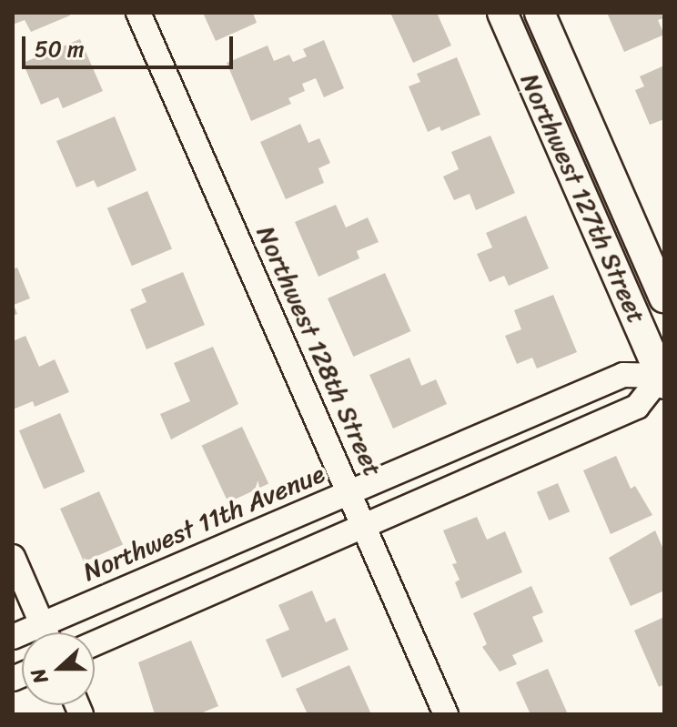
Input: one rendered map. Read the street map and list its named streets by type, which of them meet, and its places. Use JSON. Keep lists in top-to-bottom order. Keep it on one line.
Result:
{"streets":{"street":["Northwest 127th Street","Northwest 128th Street","Northwest 11th Avenue"]},"crossings":[["Northwest 127th Street","Northwest 11th Avenue"],["Northwest 128th Street","Northwest 11th Avenue"]],"scale_bar":"50 m","north":"left"}
